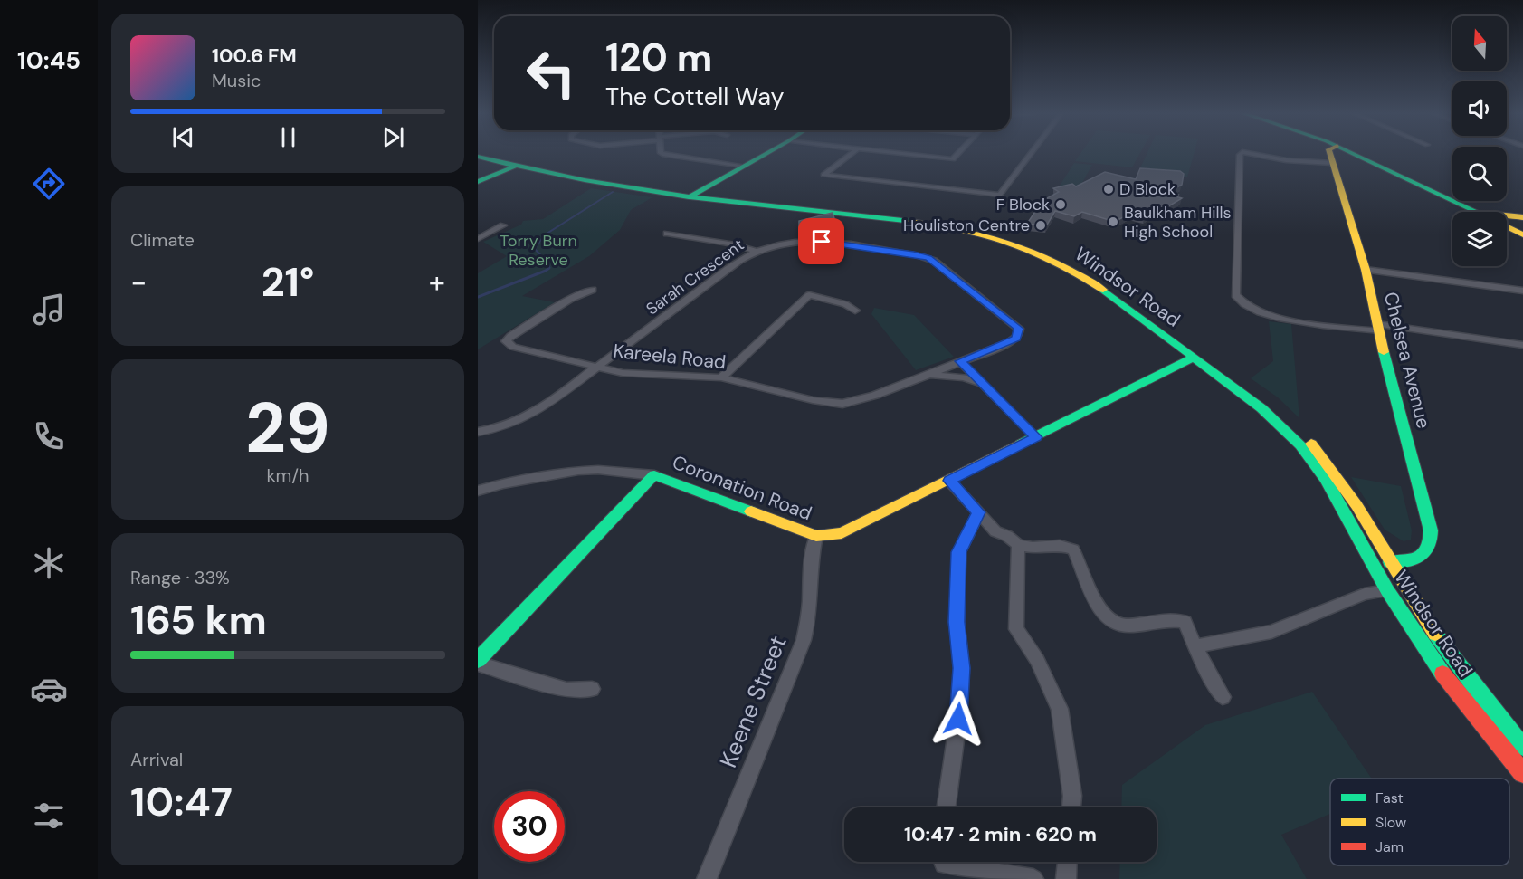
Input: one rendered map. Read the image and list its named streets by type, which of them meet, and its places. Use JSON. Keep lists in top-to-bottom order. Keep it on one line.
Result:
{"streets":{"main road":["Windsor Road","Chelsea Avenue","Coronation Road"],"street":["Sarah Crescent","Kareela Road","Keene Street"]},"crossings":[["Sarah Crescent","Kareela Road"],["Windsor Road","Chelsea Avenue"],["Windsor Road","Coronation Road"],["Coronation Road","Keene Street"]],"parks":["Torry Burn Reserve"],"places":["D Block","F Block","Baulkham Hills High School","Houliston Centre"],"legend":["Fast","Slow","Jam"],"north":"top","page":{"tabs":"10:45","turn":["120 m","The Cottell Way"],"song":["100.6 FM","Music"],"tile":["Climate",["29","km/h"],["Range · 33%","165 km"],["Arrival","10:47"]],"heat":["−","21°","+"],"limit":"30","trip":"10:47 · 2 min · 620 m"}}
